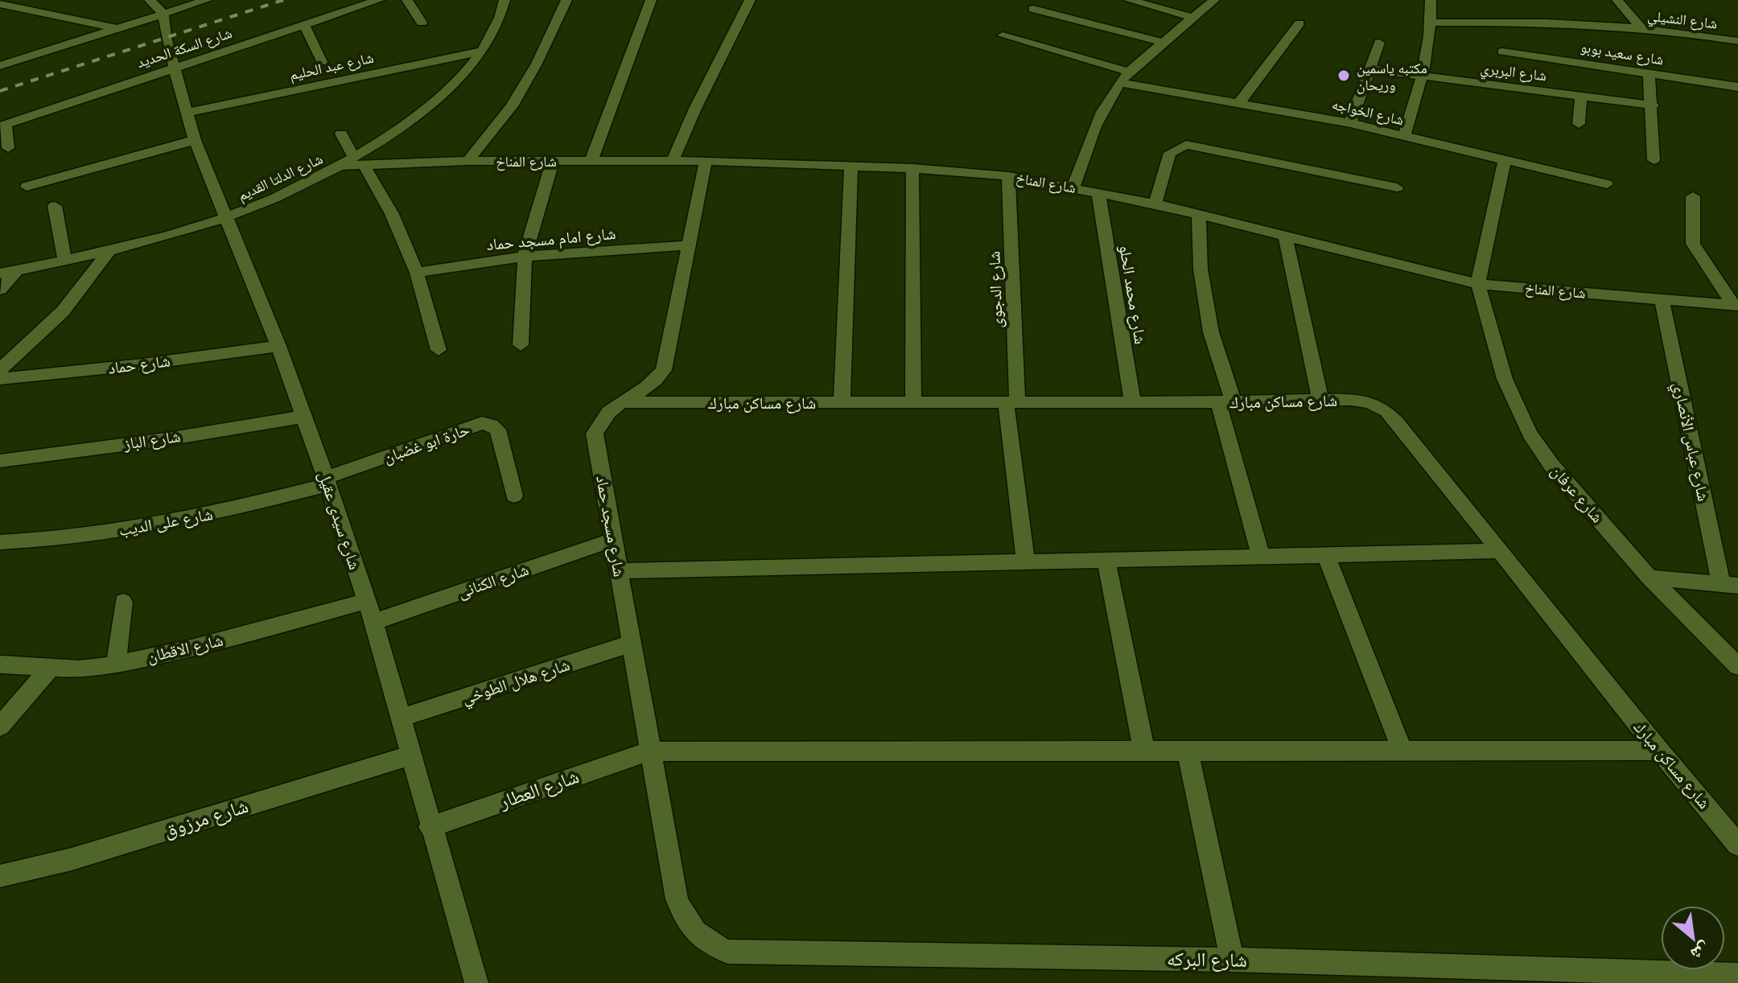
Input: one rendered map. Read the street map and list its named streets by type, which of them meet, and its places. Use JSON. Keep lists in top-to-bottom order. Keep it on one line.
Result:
{"streets":{"street":["شارع النشيلي","شارع السكة الحديد","شارع سعيد بوبو","شارع عبد الحليم","شارع البربري","شارع الخواجه","شارع المناخ","شارع الدلتا القديم","شارع امام مسجد حماد","شارع الدجوى","شارع محمد الحلو","شارع حماد","شارع مساكن مبارك","شارع الباز","شارع عباس الأنصاري","حارة ابو غضبان","شارع عرفان","شارع سيدى عقيل","شارع على الديب","شارع مسجد حماد","شارع الكنانى","شارع الاقطان","شارع هلال الطوخي","شارع العطار","شارع مرزوق","شارع البركه"]},"crossings":[["شارع السكة الحديد","شارع سيدى عقيل"],["شارع عبد الحليم","شارع الدلتا القديم"],["شارع عبد الحليم","شارع سيدى عقيل"],["شارع المناخ","شارع الدلتا القديم"],["شارع المناخ","شارع الدجوى"],["شارع المناخ","شارع محمد الحلو"],["شارع المناخ","شارع عباس الأنصاري"],["شارع المناخ","شارع عرفان"],["شارع المناخ","شارع مسجد حماد"],["شارع الدلتا القديم","شارع سيدى عقيل"],["شارع امام مسجد حماد","شارع مسجد حماد"],["شارع الدجوى","شارع مساكن مبارك"],["شارع محمد الحلو","شارع مساكن مبارك"],["شارع حماد","شارع سيدى عقيل"],["شارع مساكن مبارك","شارع مسجد حماد"],["شارع مساكن مبارك","شارع العطار"],["شارع الباز","شارع سيدى عقيل"],["حارة ابو غضبان","شارع سيدى عقيل"],["حارة ابو غضبان","شارع على الديب"],["شارع سيدى عقيل","شارع على الديب"],["شارع سيدى عقيل","شارع الكنانى"],["شارع سيدى عقيل","شارع الاقطان"],["شارع سيدى عقيل","شارع هلال الطوخي"],["شارع سيدى عقيل","شارع العطار"],["شارع سيدى عقيل","شارع مرزوق"],["شارع مسجد حماد","شارع الكنانى"],["شارع مسجد حماد","شارع هلال الطوخي"],["شارع مسجد حماد","شارع العطار"],["شارع مسجد حماد","شارع البركه"]],"places":["مكتبه ياسمين وريحان"],"north":"bottom right"}
